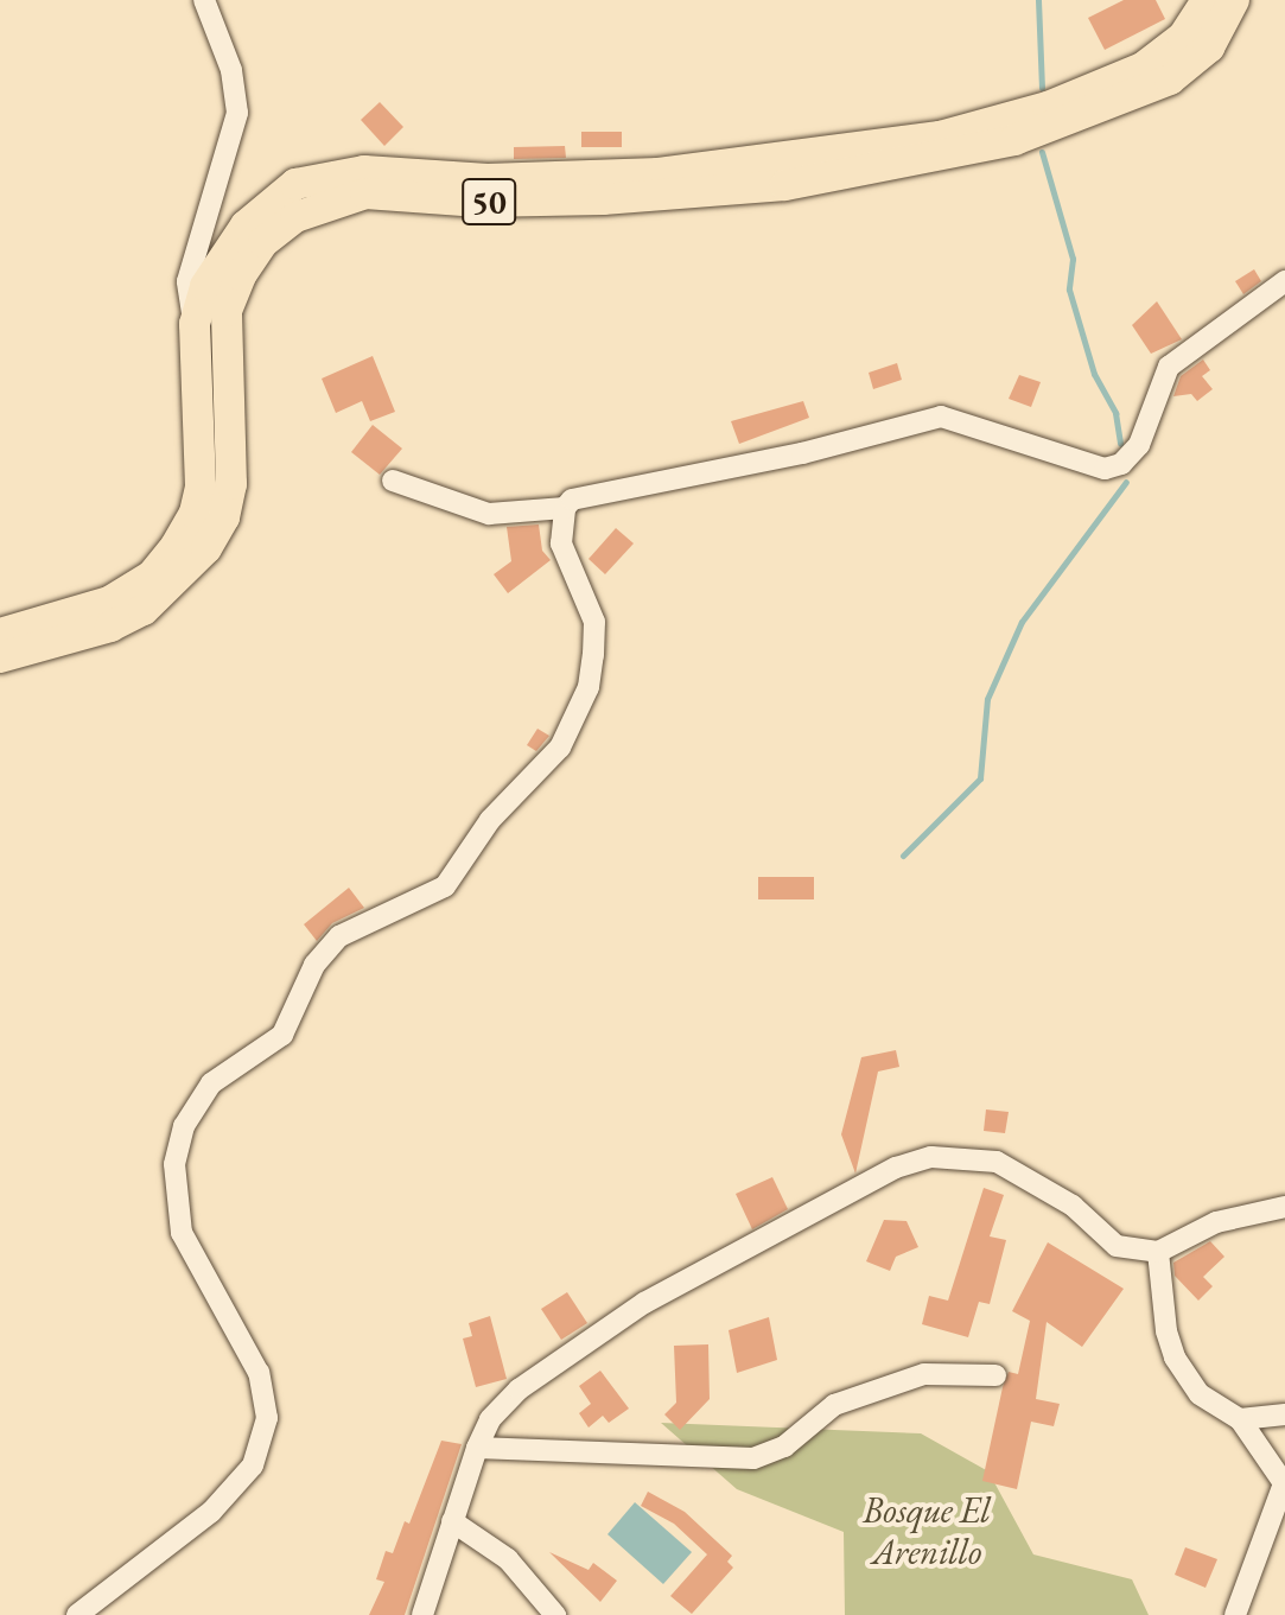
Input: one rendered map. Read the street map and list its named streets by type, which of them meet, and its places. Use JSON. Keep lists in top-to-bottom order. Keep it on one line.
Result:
{"streets":{"highway":["50"]},"parks":["Bosque El Arenillo"]}
